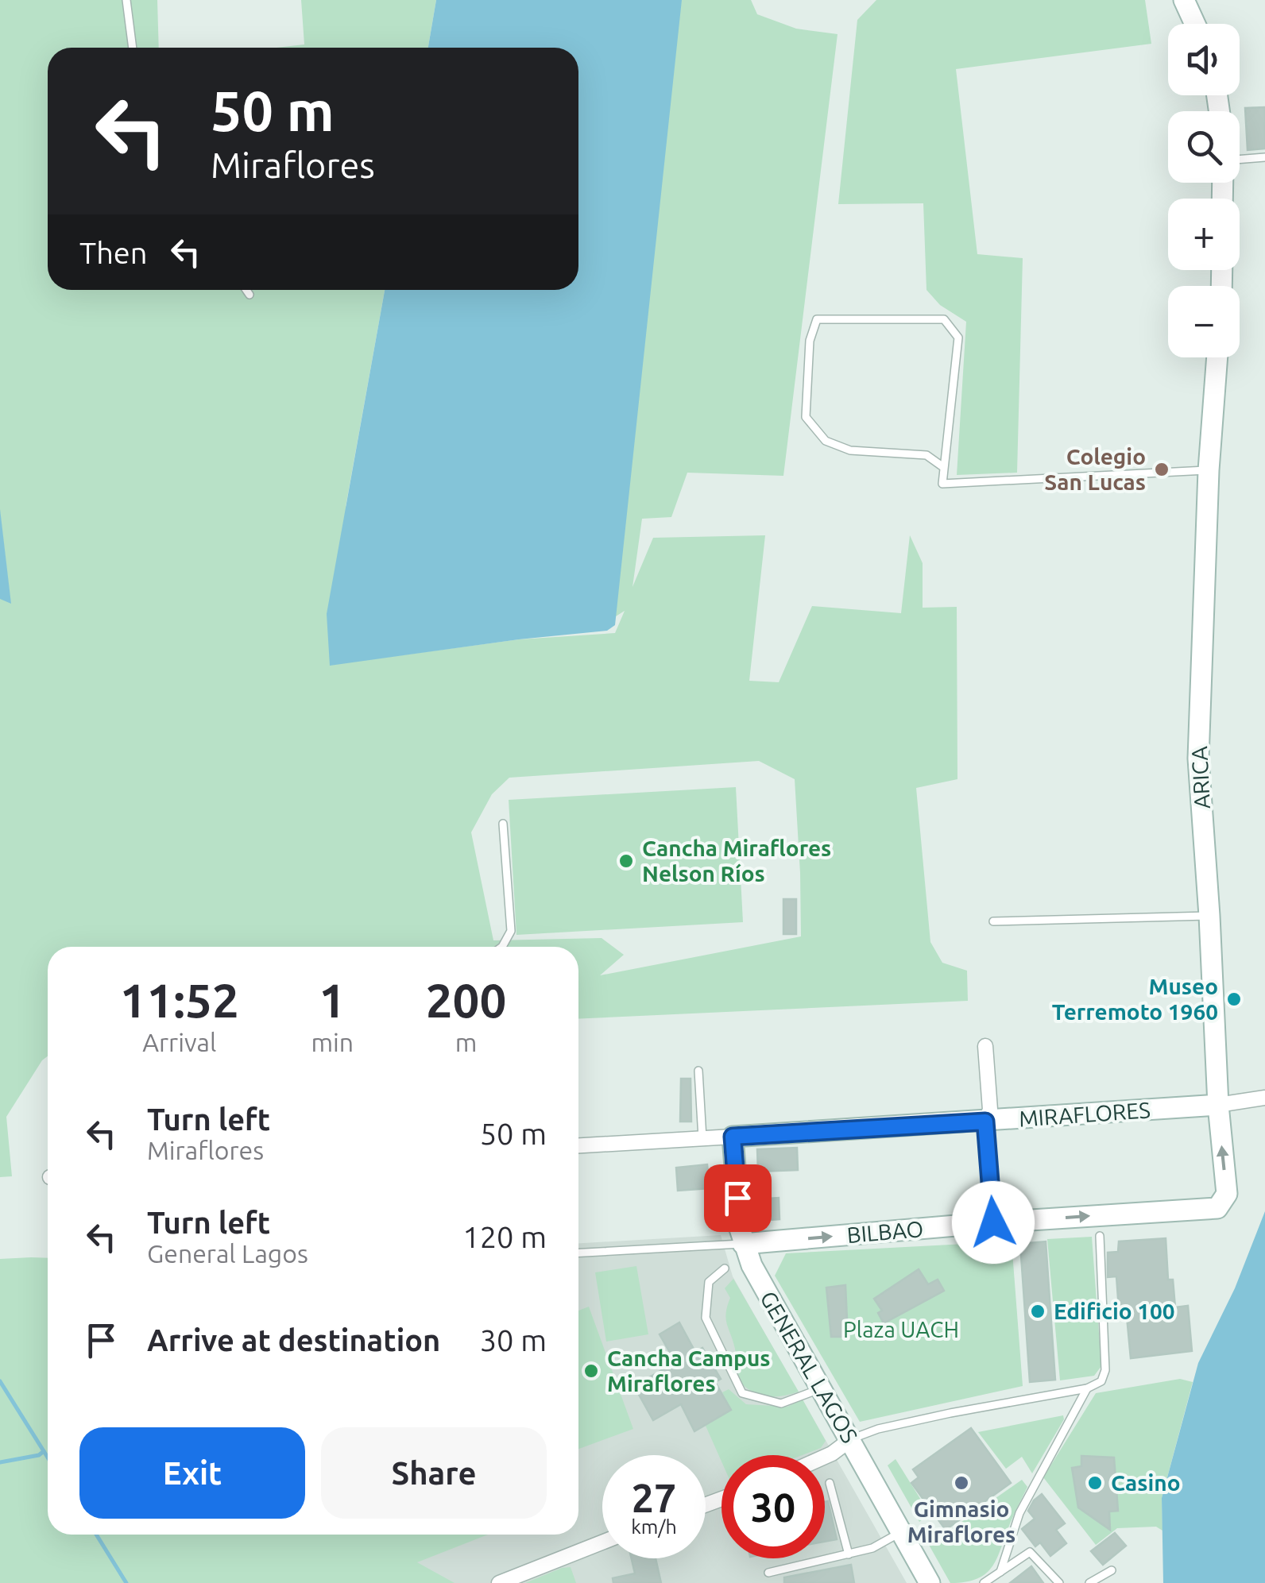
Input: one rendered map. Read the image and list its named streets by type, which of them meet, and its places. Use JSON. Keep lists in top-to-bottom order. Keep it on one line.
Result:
{"streets":{"main road":["ARICA","MIRAFLORES","BILBAO","GENERAL LAGOS"]},"crossings":[["ARICA","MIRAFLORES"],["ARICA","BILBAO"],["MIRAFLORES","GENERAL LAGOS"],["BILBAO","GENERAL LAGOS"]],"one_way":["BILBAO"],"parks":["Plaza UACH"],"places":["Colegio San Lucas","Cancha Miraflores Nelson Ríos","Museo Terremoto 1960","Edificio 100","Cancha Campus Miraflores","Gimnasio Miraflores","Casino"],"page":{"map_buttons":["+","−"],"turn":["50 m","Miraflores"],"then":"Then","eta":["11:52","Arrival","1","min","200","m"],"list":[{"name":"Turn left","note":"Miraflores","value":"50 m"},{"name":"Turn left","note":"General Lagos","value":"120 m"},{"name":"Arrive at destination","value":"30 m"}],"buttons":["Exit","Share"],"speed":"27 km/h","limit":"30"}}
